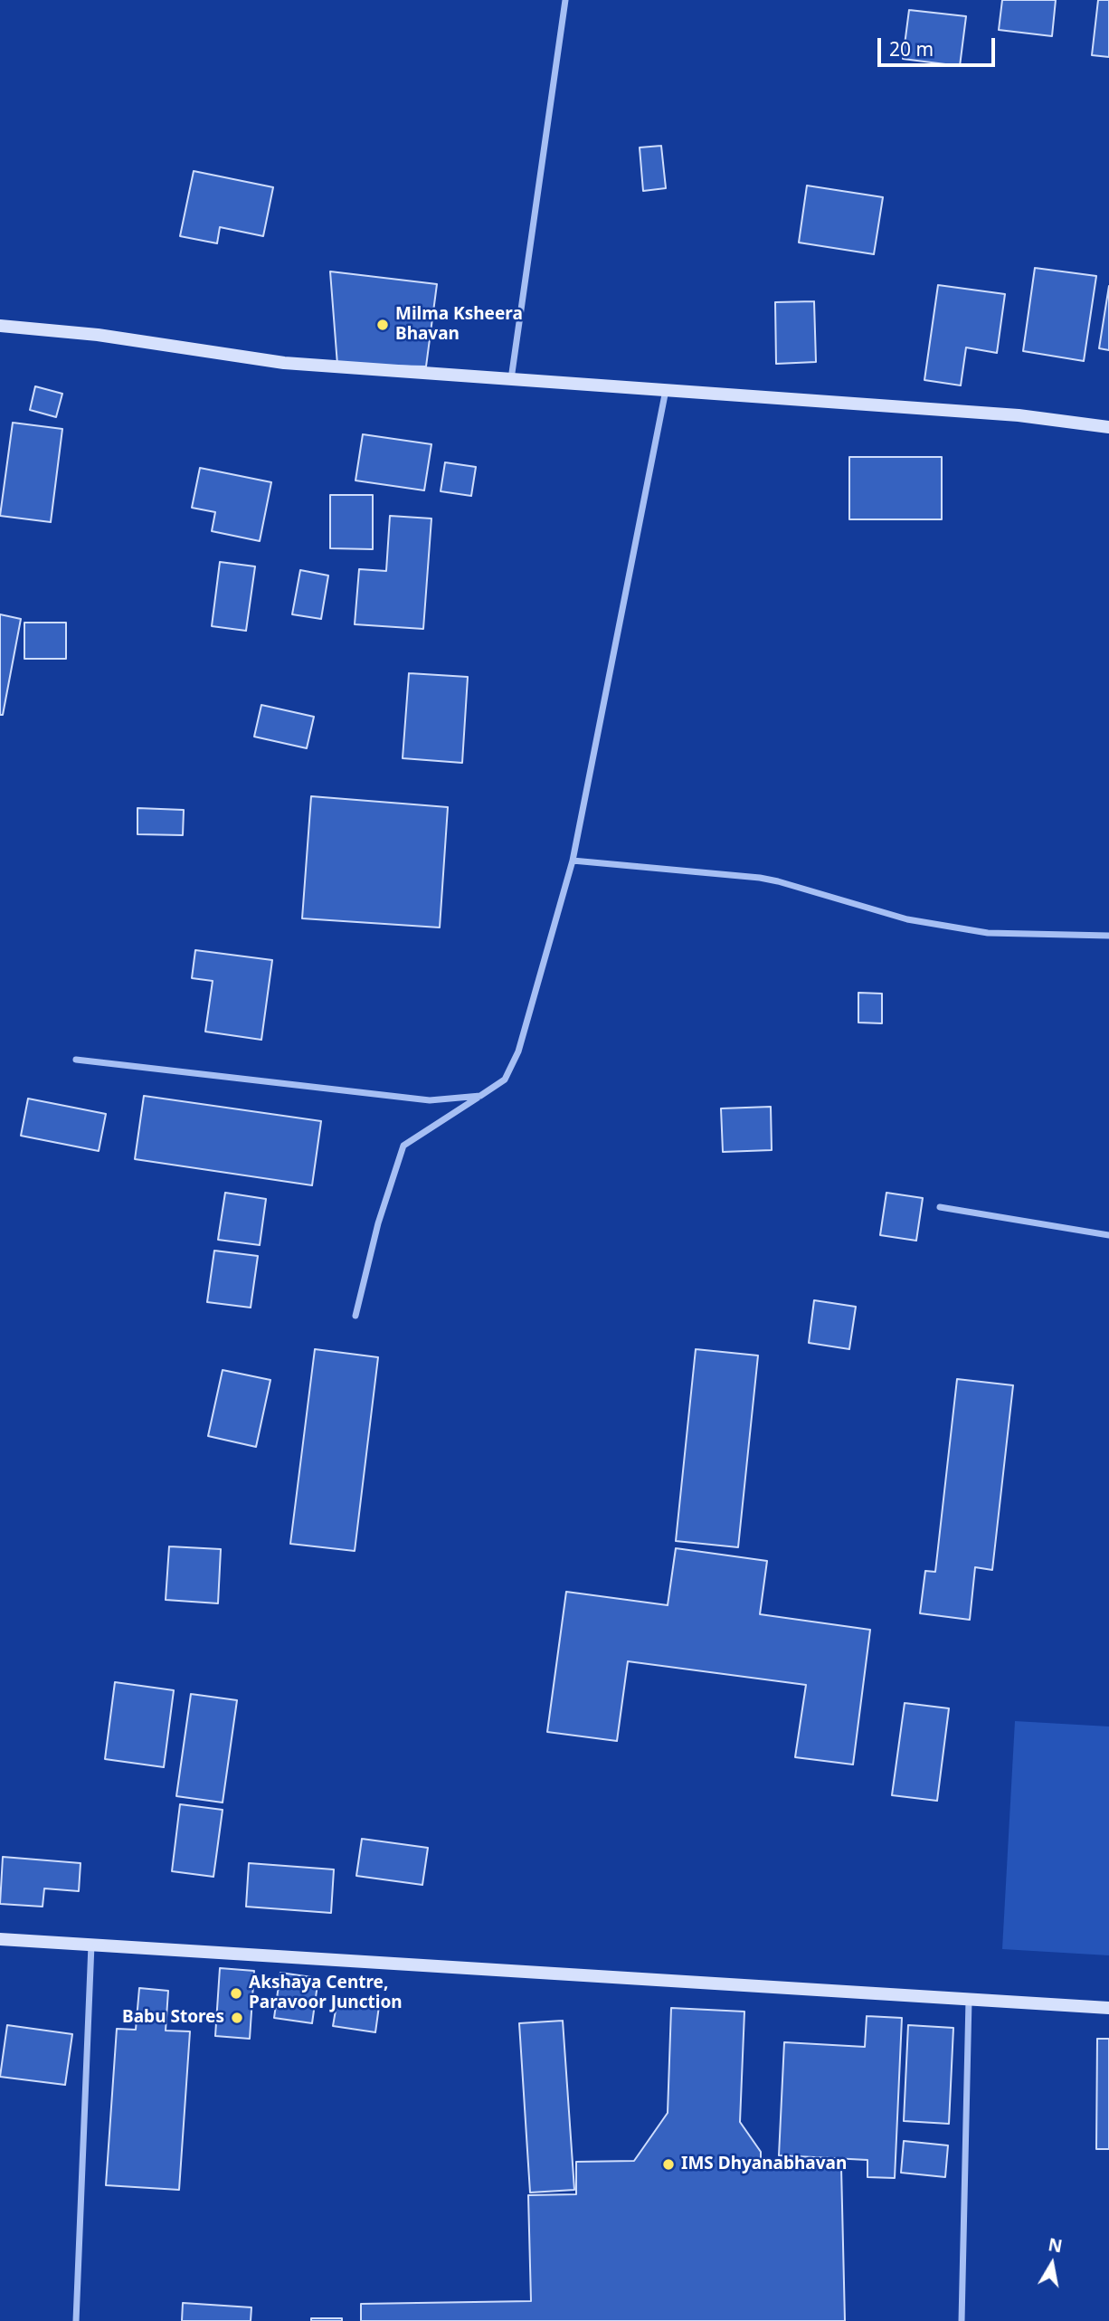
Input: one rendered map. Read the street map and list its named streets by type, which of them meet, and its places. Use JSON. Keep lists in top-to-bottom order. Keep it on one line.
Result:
{"places":["Milma Ksheera Bhavan","Akshaya Centre, Paravoor Junction","Babu Stores","IMS Dhyanabhavan"],"scale_bar":"20 m","north":"top"}
